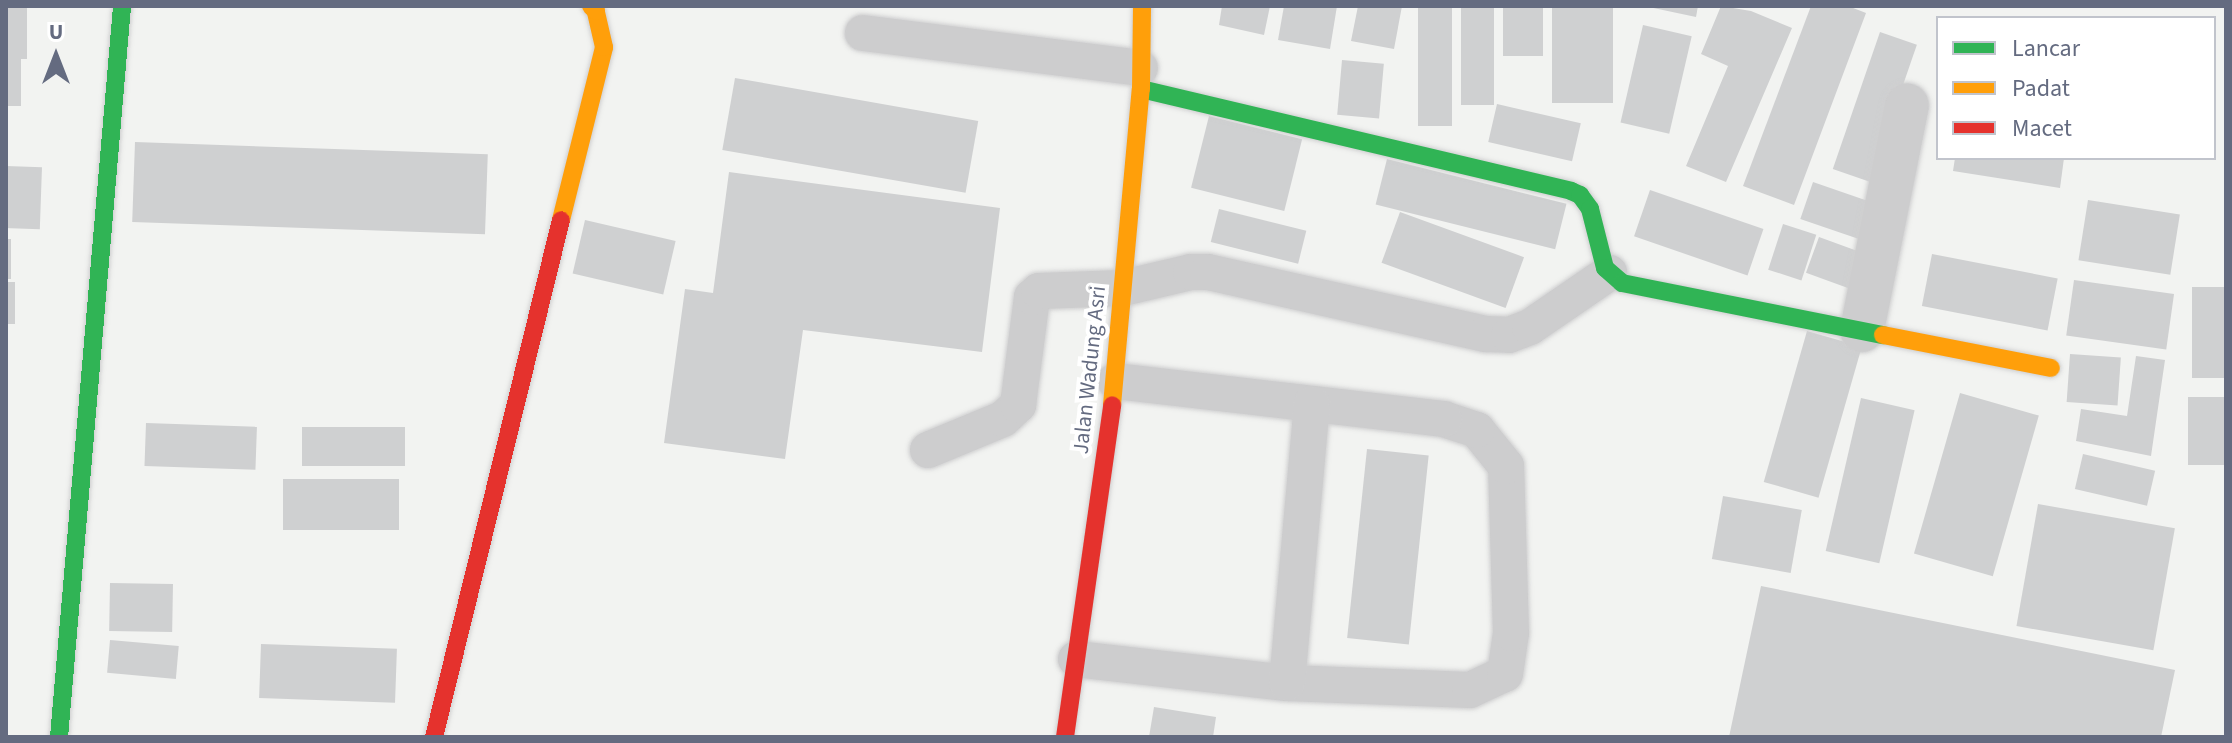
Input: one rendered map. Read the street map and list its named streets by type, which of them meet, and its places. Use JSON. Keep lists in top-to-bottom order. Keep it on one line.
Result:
{"streets":{"street":["Jalan Wadung Asri"]},"legend":["Lancar","Padat","Macet"],"north":"top"}
